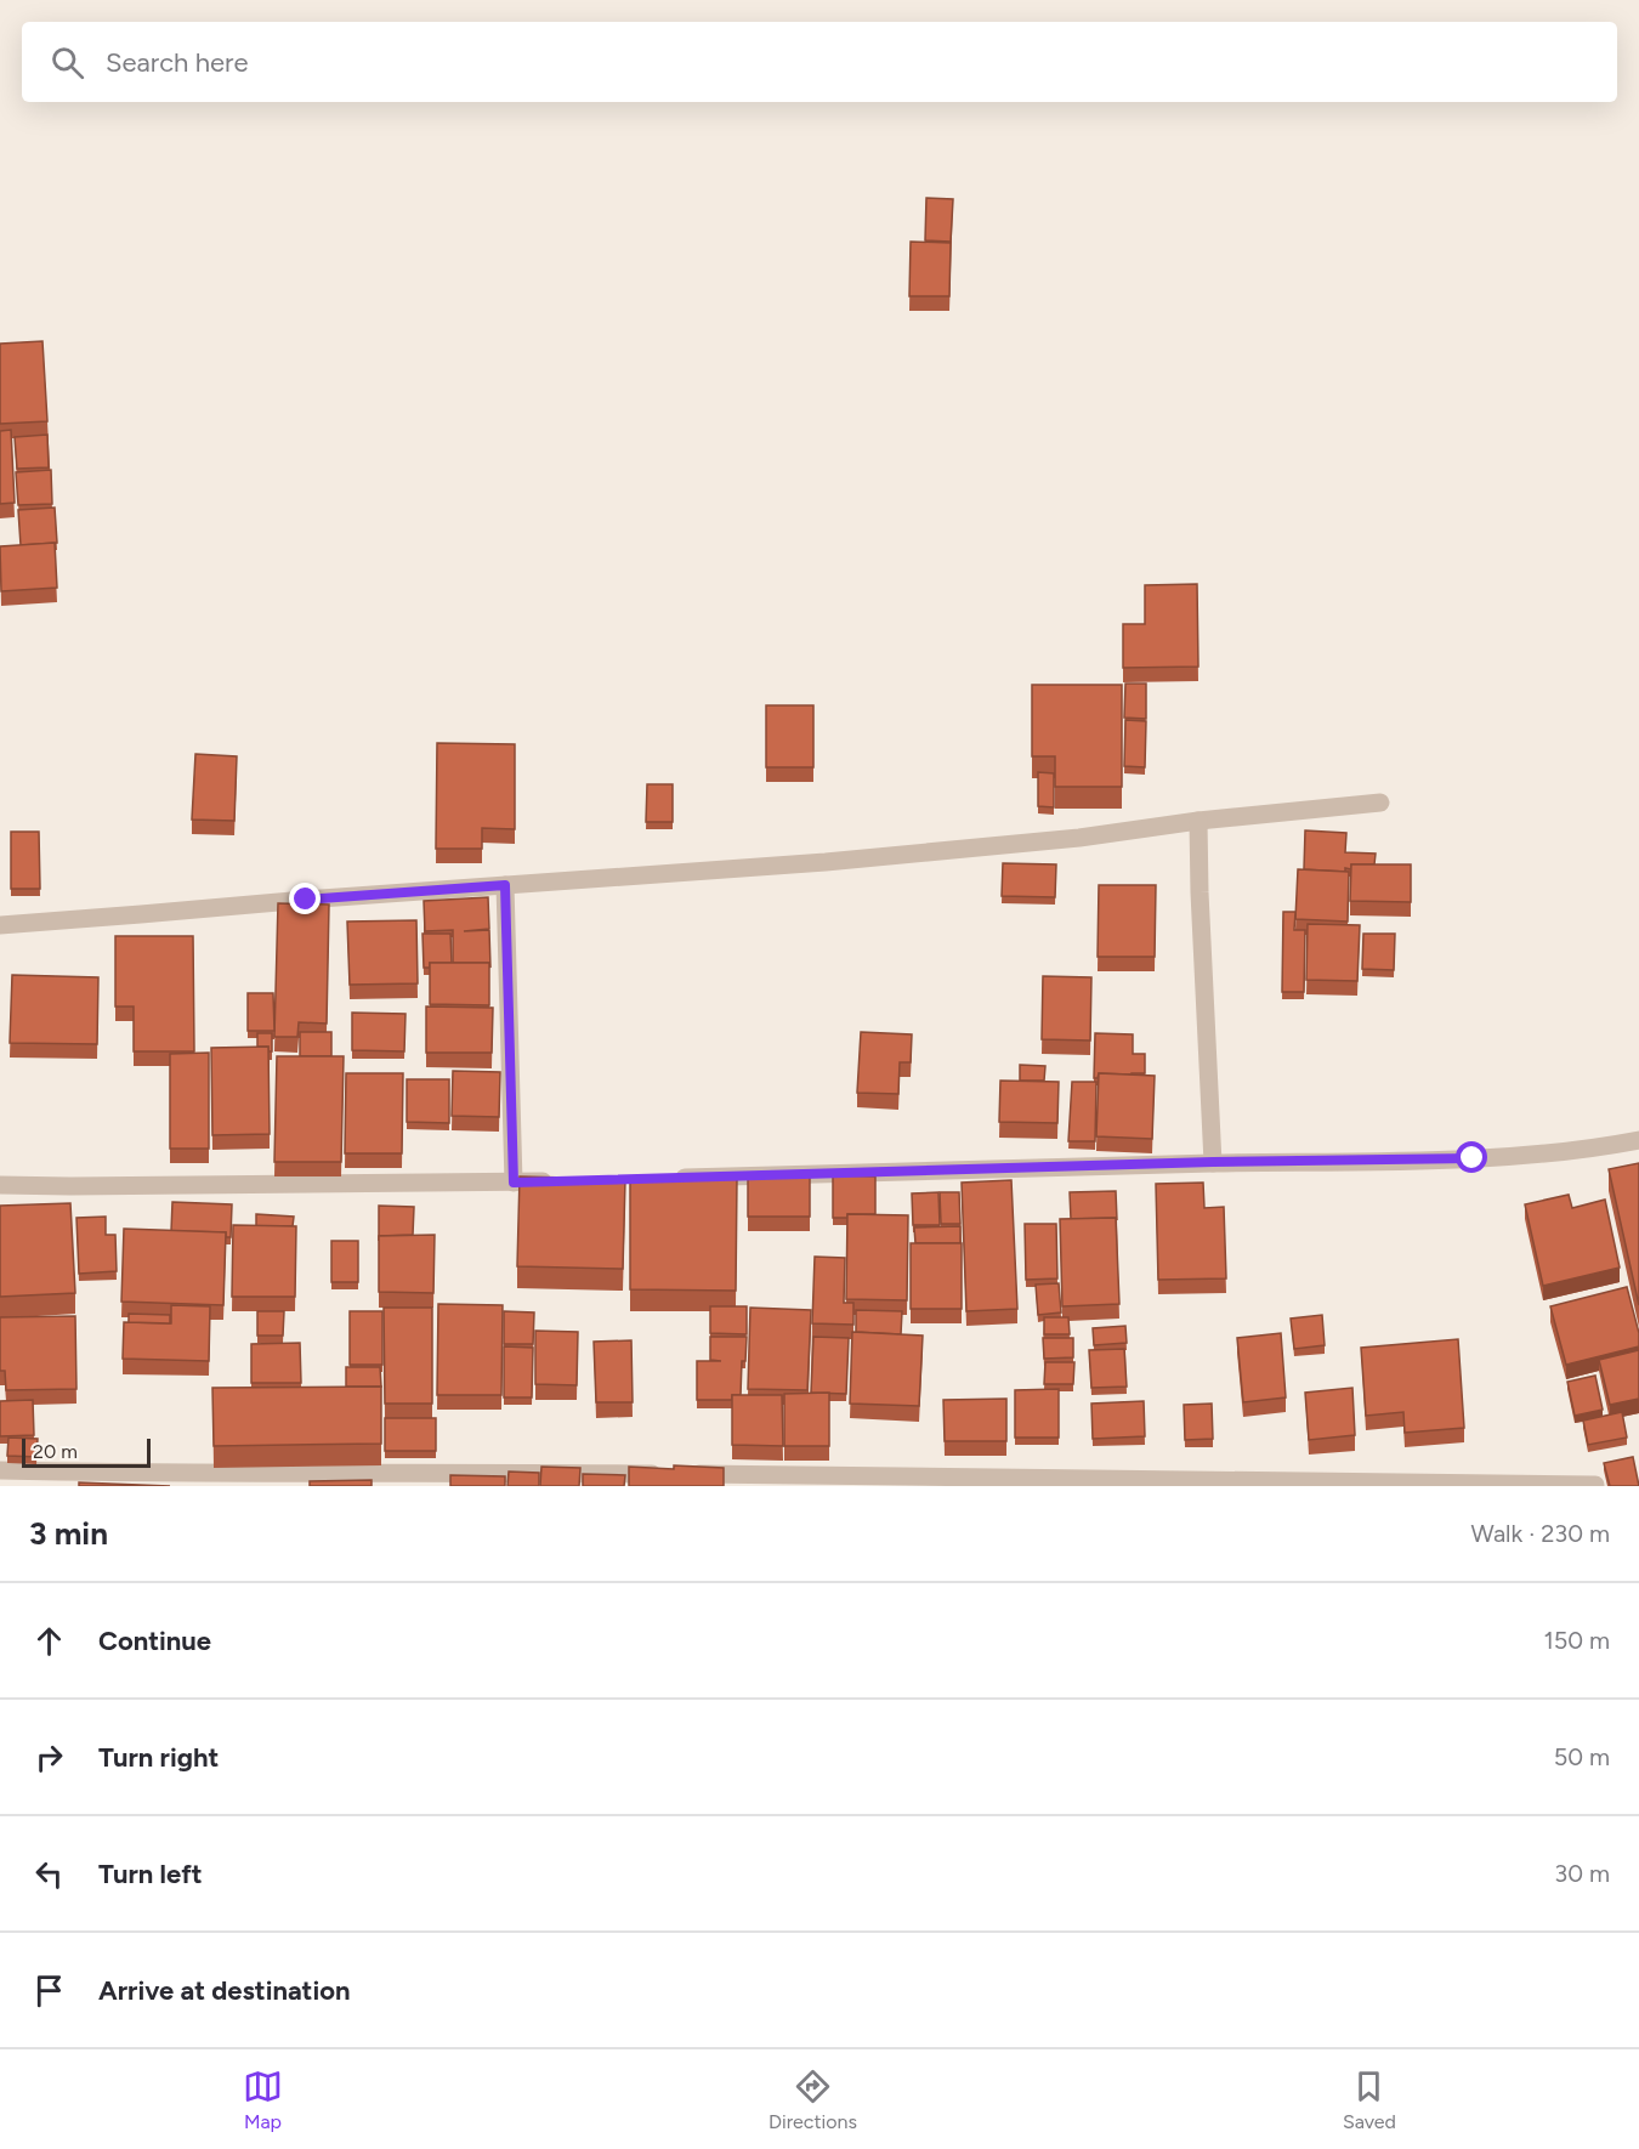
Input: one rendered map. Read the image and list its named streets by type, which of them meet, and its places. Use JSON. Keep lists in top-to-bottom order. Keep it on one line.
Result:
{"scale_bar":"20 m","page":{"search":"Search here","scale":"20 m","heading":["3 min","Walk · 230 m"],"list":[["Continue","150 m"],["Turn right","50 m"],["Turn left","30 m"],"Arrive at destination"],"nav":["Map","Directions","Saved"]}}
